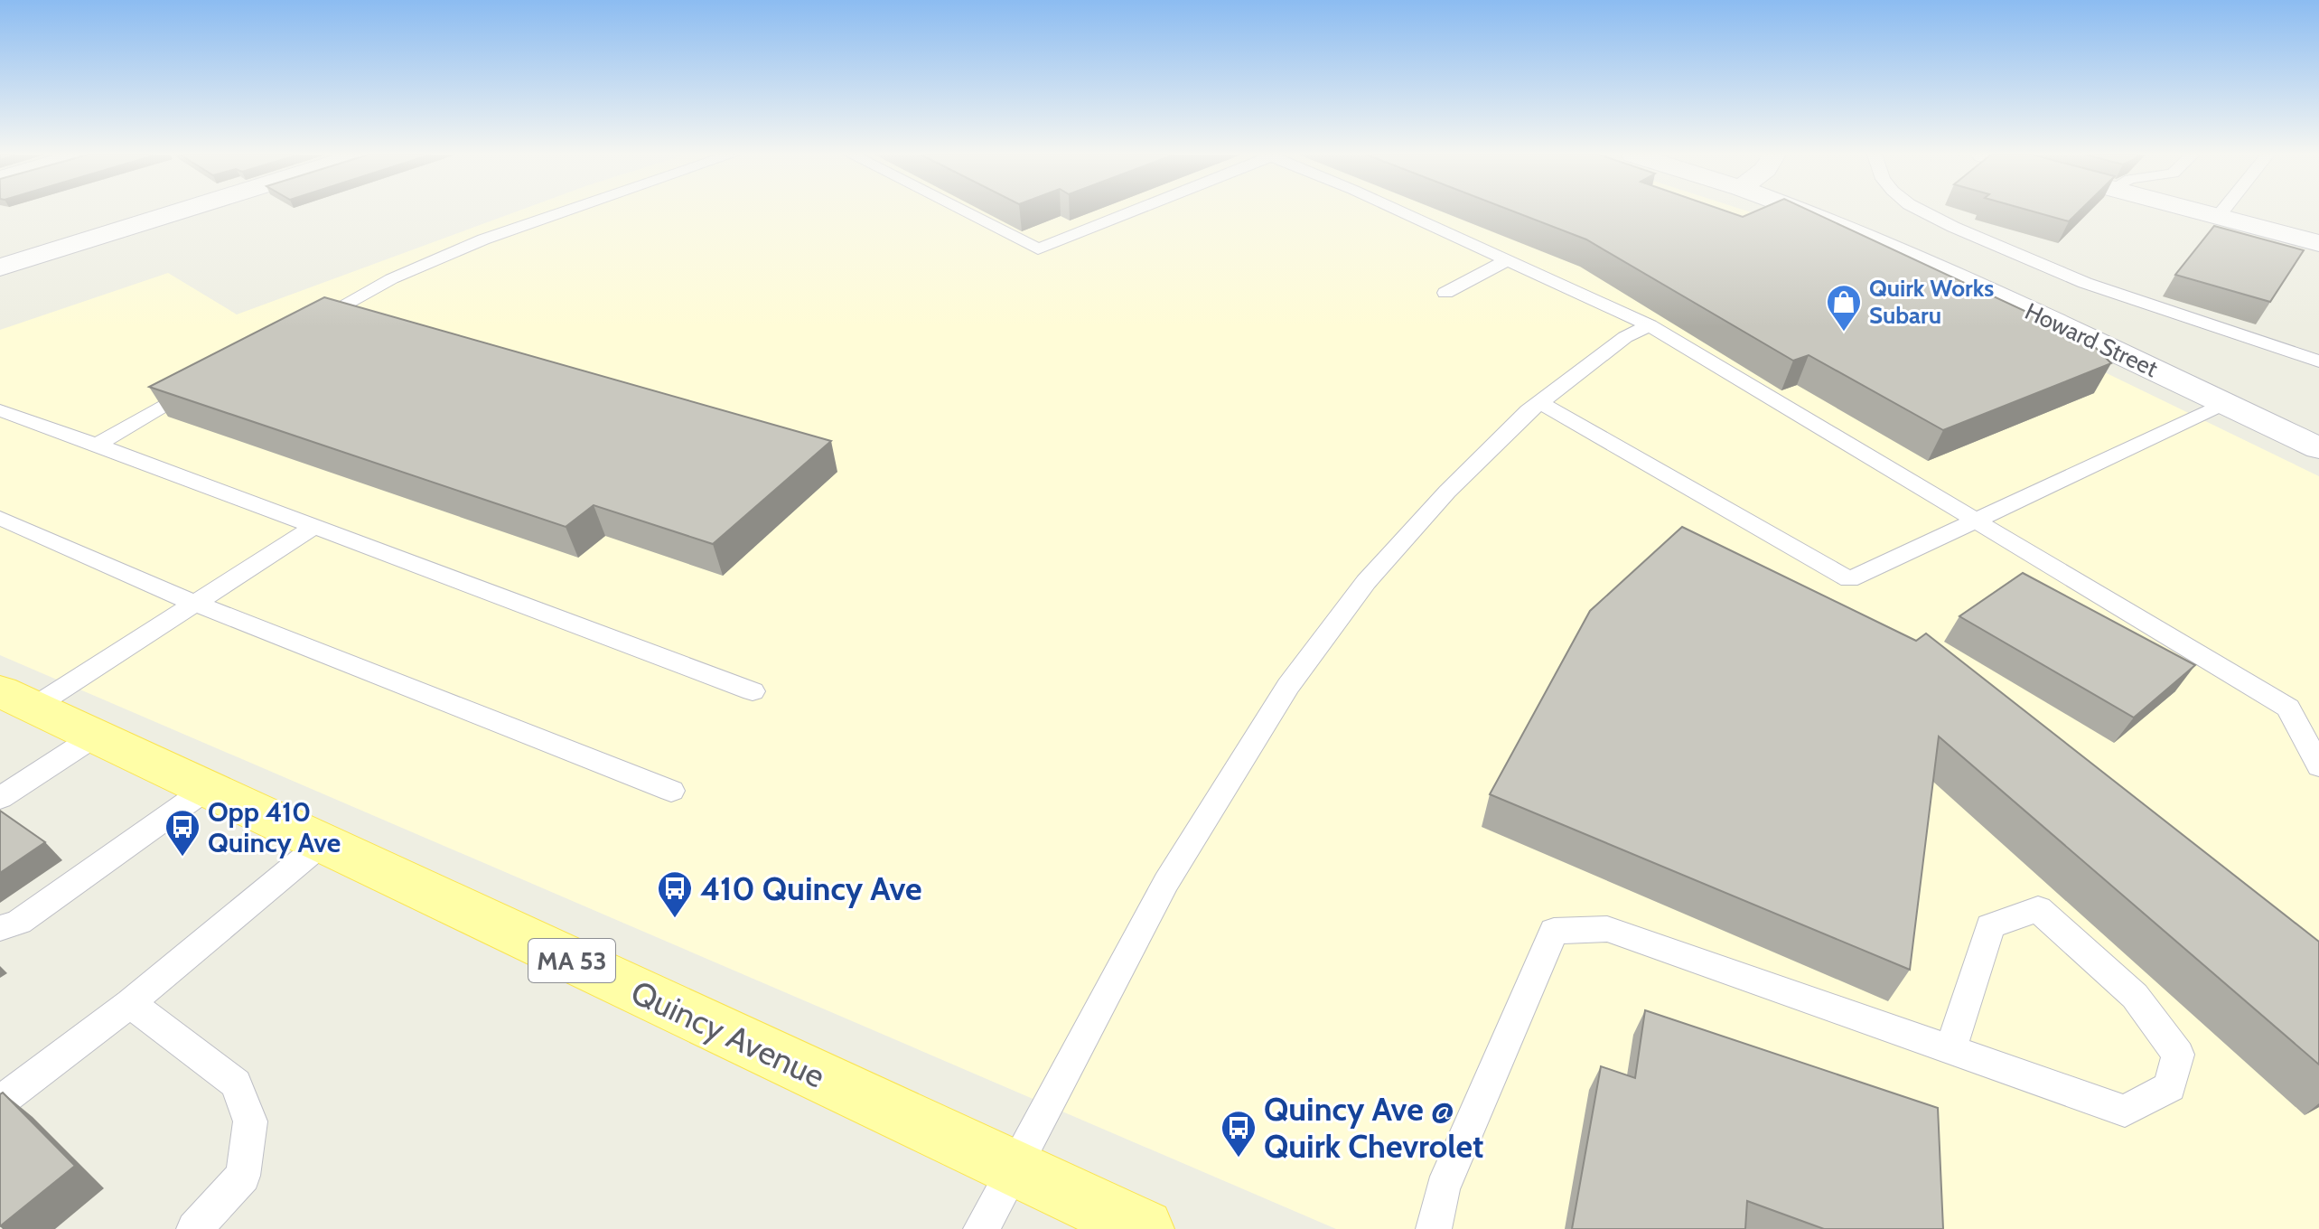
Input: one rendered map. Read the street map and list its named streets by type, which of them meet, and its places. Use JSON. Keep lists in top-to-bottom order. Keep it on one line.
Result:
{"streets":{"main road":["MA 53","Quincy Avenue"],"street":["Howard Street"]},"places":{"shop":["Quirk Works Subaru"],"bus stop":["Opp 410 Quincy Ave","410 Quincy Ave","Quincy Ave @ Quirk Chevrolet"]}}
